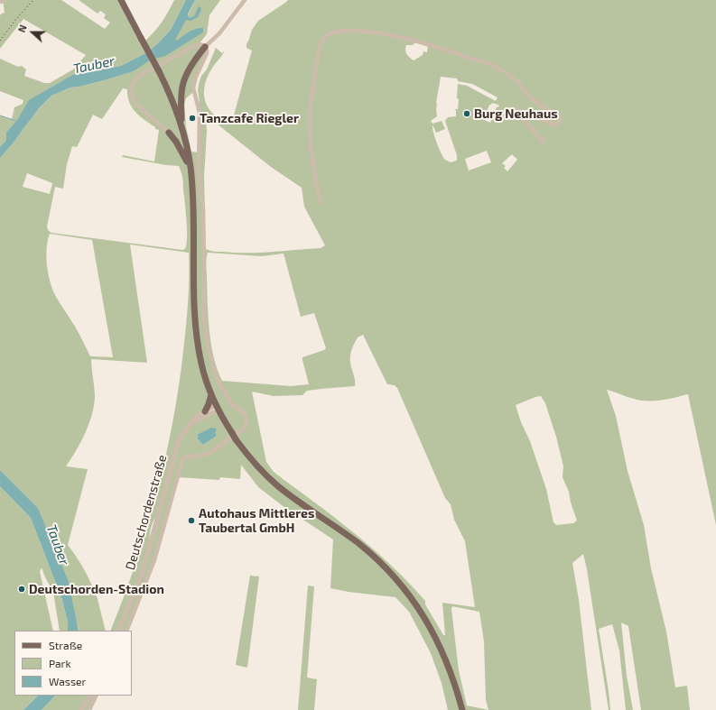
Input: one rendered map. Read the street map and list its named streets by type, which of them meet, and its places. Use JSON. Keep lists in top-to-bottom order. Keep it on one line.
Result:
{"streets":{"street":["Deutschordenstraße"]},"water":["Tauber"],"places":["Burg Neuhaus","Tanzcafe Riegler","Autohaus Mittleres Taubertal GmbH","Deutschorden-Stadion"],"legend":["Straße","Park","Wasser"],"north":"left"}
